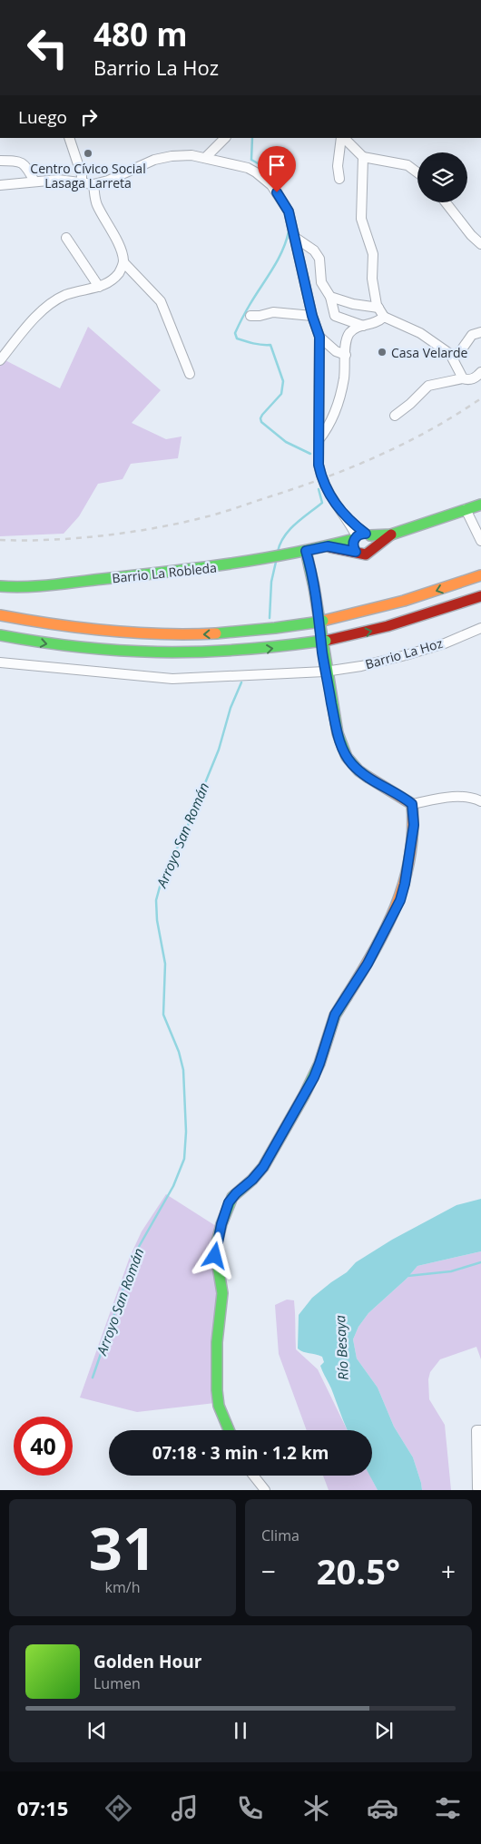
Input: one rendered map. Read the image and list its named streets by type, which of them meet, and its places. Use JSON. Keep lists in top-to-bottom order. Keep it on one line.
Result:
{"streets":{"main road":["Barrio La Robleda"],"street":["Barrio La Hoz"]},"water":["Arroyo San Román","Río Besaya"],"places":["Centro Cívico Social Lasaga Larreta","Casa Velarde"],"page":{"turn":["480 m","Barrio La Hoz"],"then":"Luego","limit":"40","trip":"07:18 · 3 min · 1.2 km","tile":[["31","km/h"],"Clima"],"heat":["−","20.5°","+"],"song":["Golden Hour","Lumen"],"tabs":"07:15"}}
